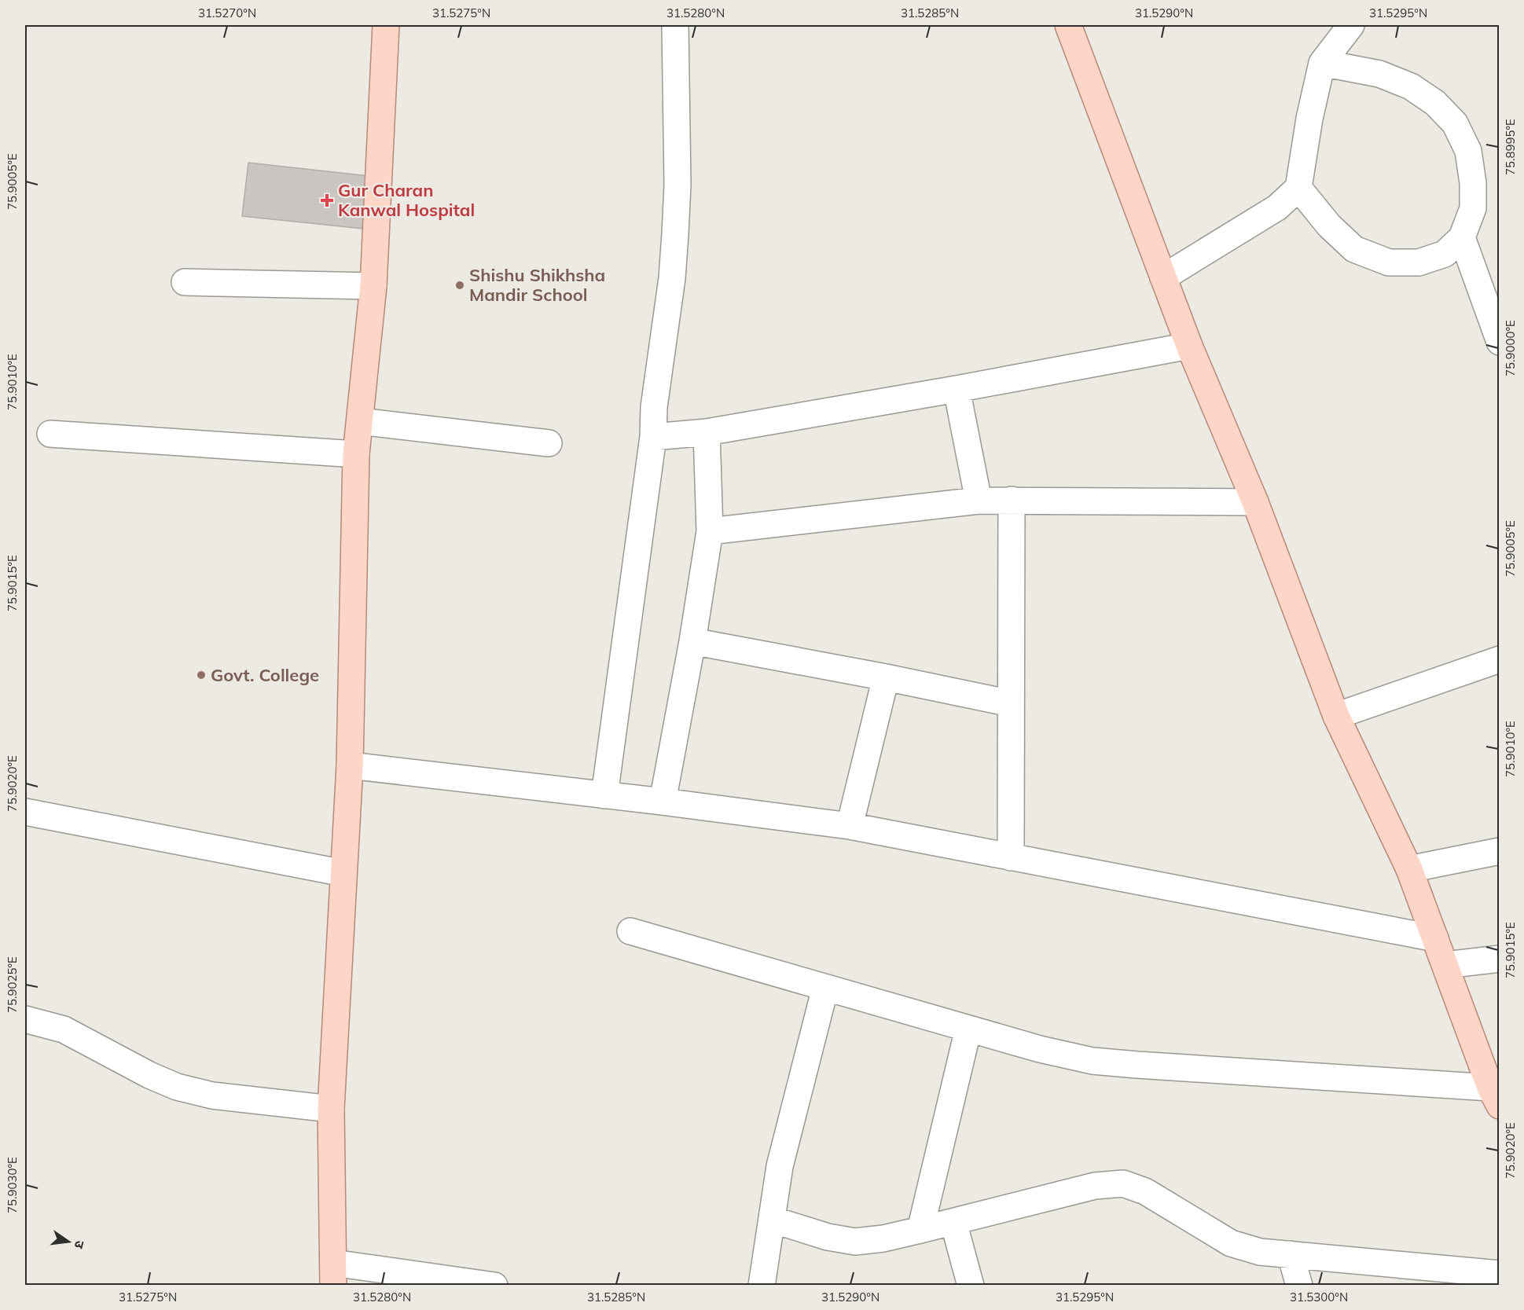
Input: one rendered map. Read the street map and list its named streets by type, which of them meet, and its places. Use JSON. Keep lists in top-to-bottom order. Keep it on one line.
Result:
{"places":{"health":["Gur Charan Kanwal Hospital"],"other":["Shishu Shikhsha Mandir School","Govt. College"]},"north":"right","coordinates":["31.5270°N","31.5275°N","31.5280°N","31.5285°N","31.5290°N","31.5295°N","75.8995°E","75.9005°E","75.9000°E","75.9010°E","75.9015°E","75.9020°E","75.9025°E","75.9030°E","31.5300°N"]}
